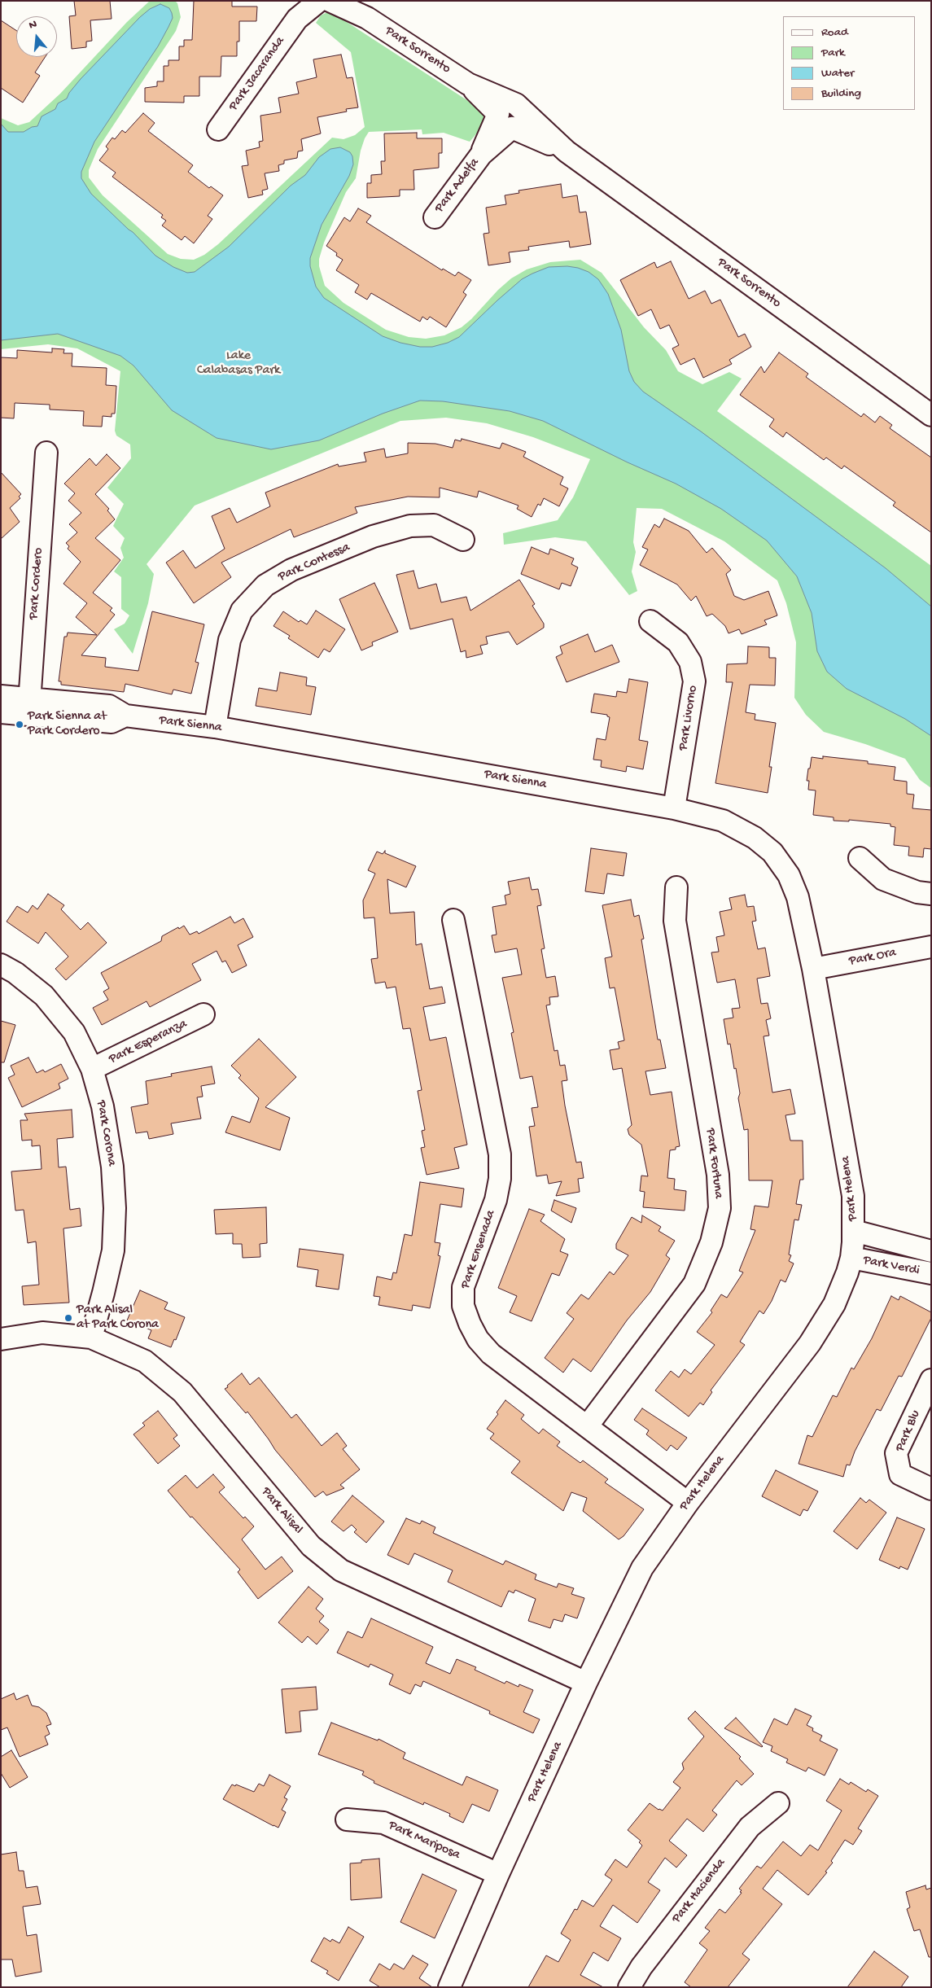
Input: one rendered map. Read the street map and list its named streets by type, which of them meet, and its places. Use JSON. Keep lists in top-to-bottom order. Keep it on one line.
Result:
{"streets":{"street":["Park Sorrento","Park Jacaranda","Park Adelfa","Park Contessa","Park Cordero","Park Livorno","Park Sienna","Park Ora","Park Esperanza","Park Corona","Park Fortuna","Park Helena","Park Ensenada","Park Verdi","Park Blu","Park Alisal","Park Mariposa","Park Hacienda"]},"crossings":[["Park Sorrento","Park Adelfa"],["Park Contessa","Park Sienna"],["Park Cordero","Park Sienna"],["Park Livorno","Park Sienna"],["Park Sienna","Park Ora"],["Park Sienna","Park Helena"],["Park Ora","Park Helena"],["Park Esperanza","Park Corona"],["Park Corona","Park Alisal"],["Park Fortuna","Park Ensenada"],["Park Helena","Park Ensenada"],["Park Helena","Park Verdi"],["Park Helena","Park Alisal"],["Park Helena","Park Mariposa"]],"parks":["Lake Calabasas Park"],"places":["Park Sienna at Park Cordero","Park Alisal at Park Corona"],"legend":["Road","Park","Water","Building"],"north":"top"}
